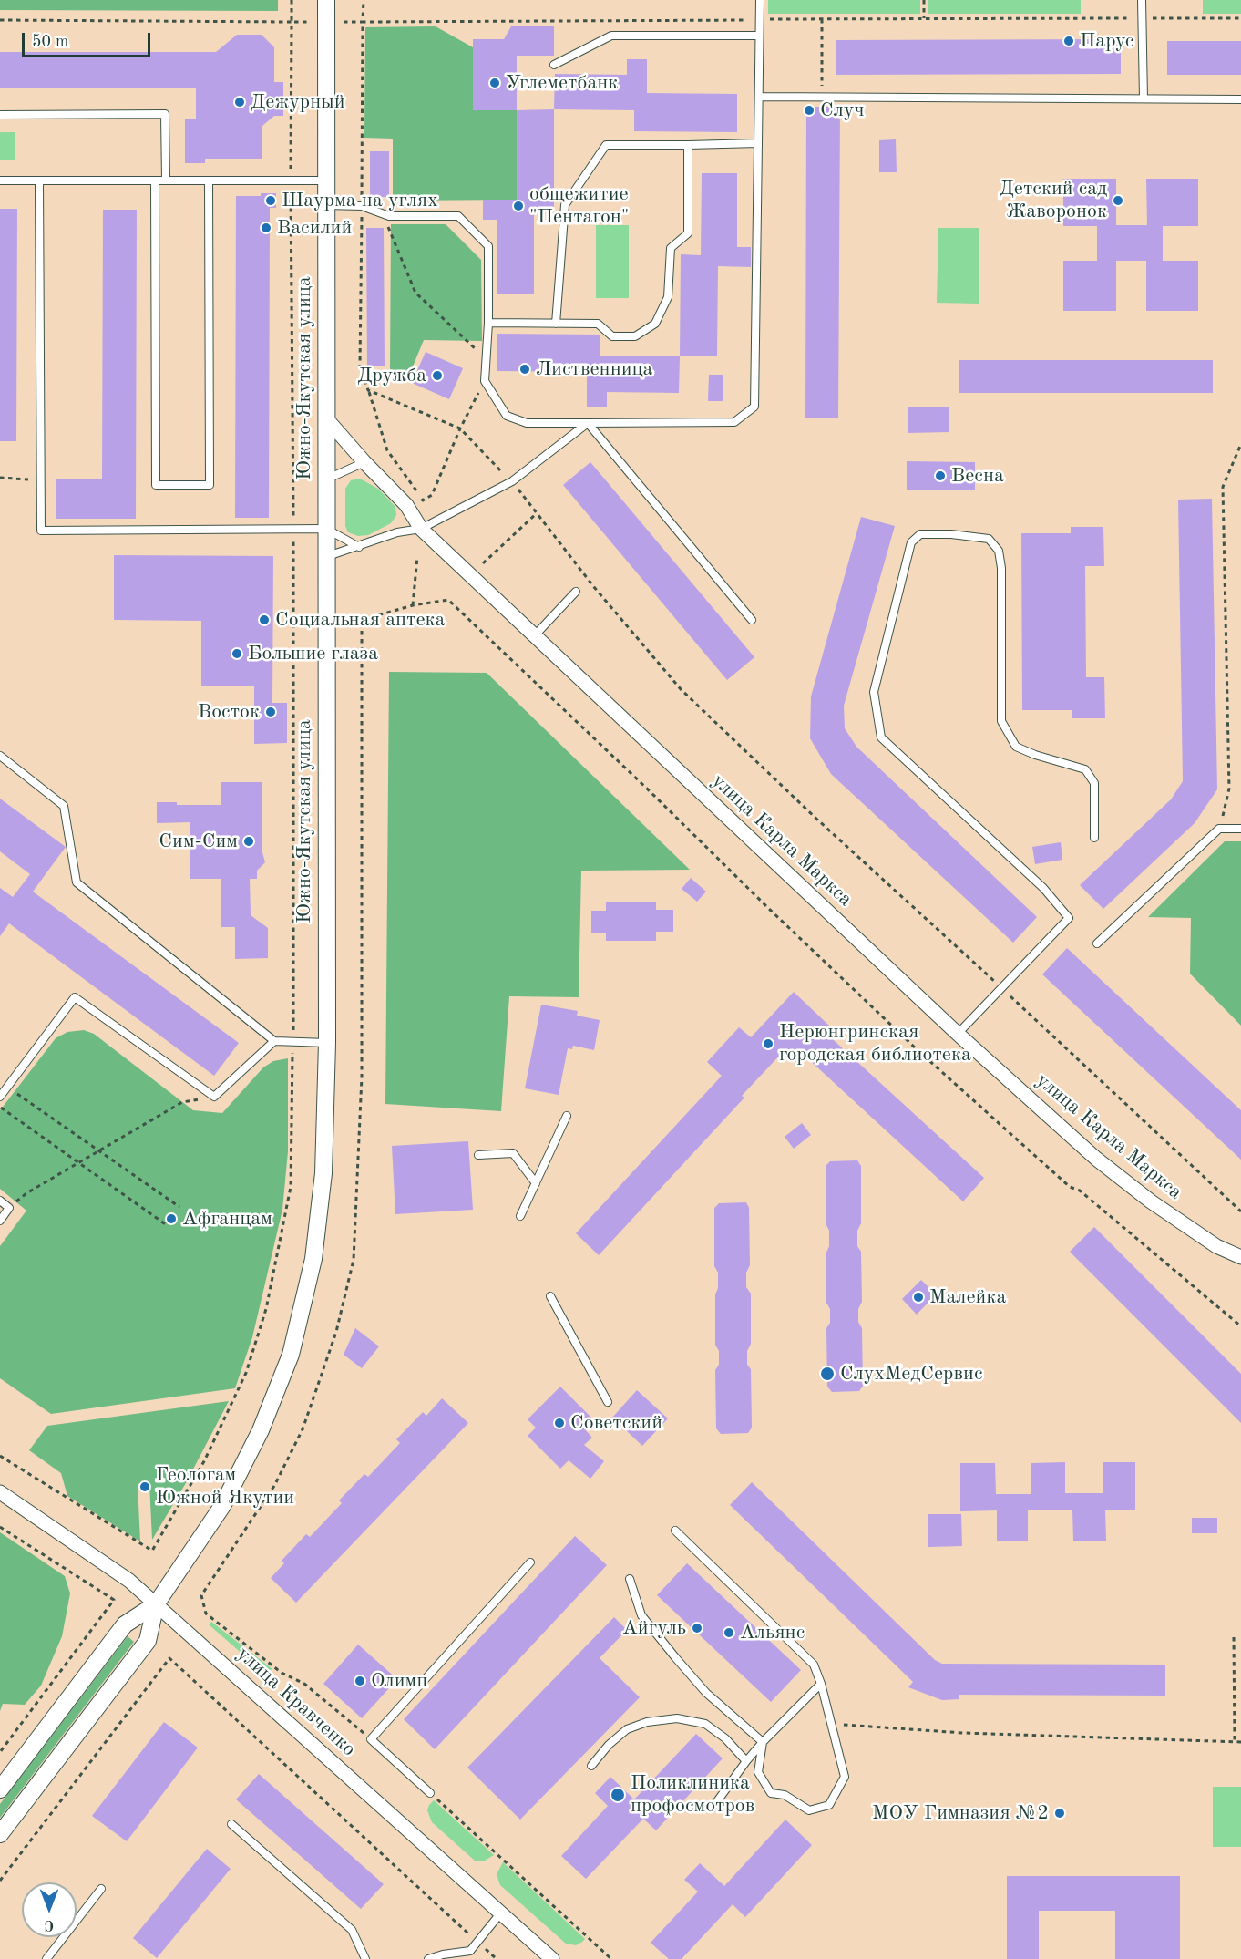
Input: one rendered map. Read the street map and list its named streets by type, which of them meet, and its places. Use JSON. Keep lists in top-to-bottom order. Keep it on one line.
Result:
{"streets":{"street":["Южно-Якутская улица","улица Карла Маркса","улица Кравченко"]},"crossings":[["Южно-Якутская улица","улица Карла Маркса"],["Южно-Якутская улица","улица Кравченко"]],"places":["Парус","Углеметбанк","Дежурный","Случ","Шаурма на углях","Детский сад Жаворонок","общежитие \"Пентагон\"","Василий","Лиственница","Дружба","Весна","Социальная аптека","Большие глаза","Восток","Сим-Сим","Нерюнгринская городская библиотека","Афганцам","Малейка","СлухМедСервис","Советский","Геологам Южной Якутии","Айгуль","Альянс","Олимп","Поликлиника профосмотров","МОУ Гимназия №2"],"scale_bar":"50 m","north":"bottom"}
